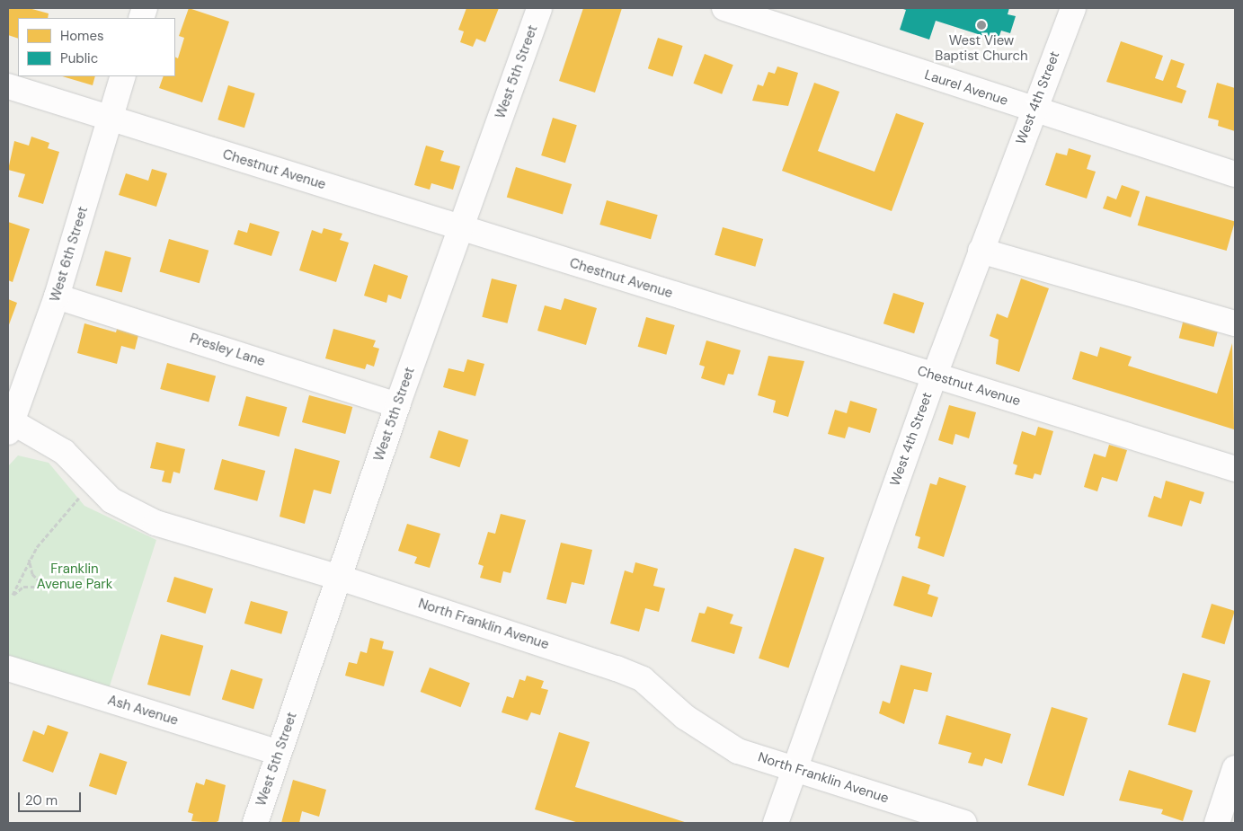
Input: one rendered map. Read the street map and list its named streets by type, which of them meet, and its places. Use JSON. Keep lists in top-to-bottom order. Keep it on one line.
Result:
{"streets":{"street":["West 5th Street","Laurel Avenue","West 4th Street","Chestnut Avenue","West 6th Street","Presley Lane","North Franklin Avenue","Ash Avenue"]},"crossings":[["West 5th Street","Chestnut Avenue"],["West 5th Street","Presley Lane"],["West 5th Street","North Franklin Avenue"],["West 5th Street","Ash Avenue"],["Laurel Avenue","West 4th Street"],["West 4th Street","Chestnut Avenue"],["West 4th Street","North Franklin Avenue"],["Chestnut Avenue","West 6th Street"],["West 6th Street","Presley Lane"],["West 6th Street","North Franklin Avenue"]],"parks":["Franklin Avenue Park"],"places":["West View Baptist Church"],"legend":["Homes","Public"],"scale_bar":"20 m"}
